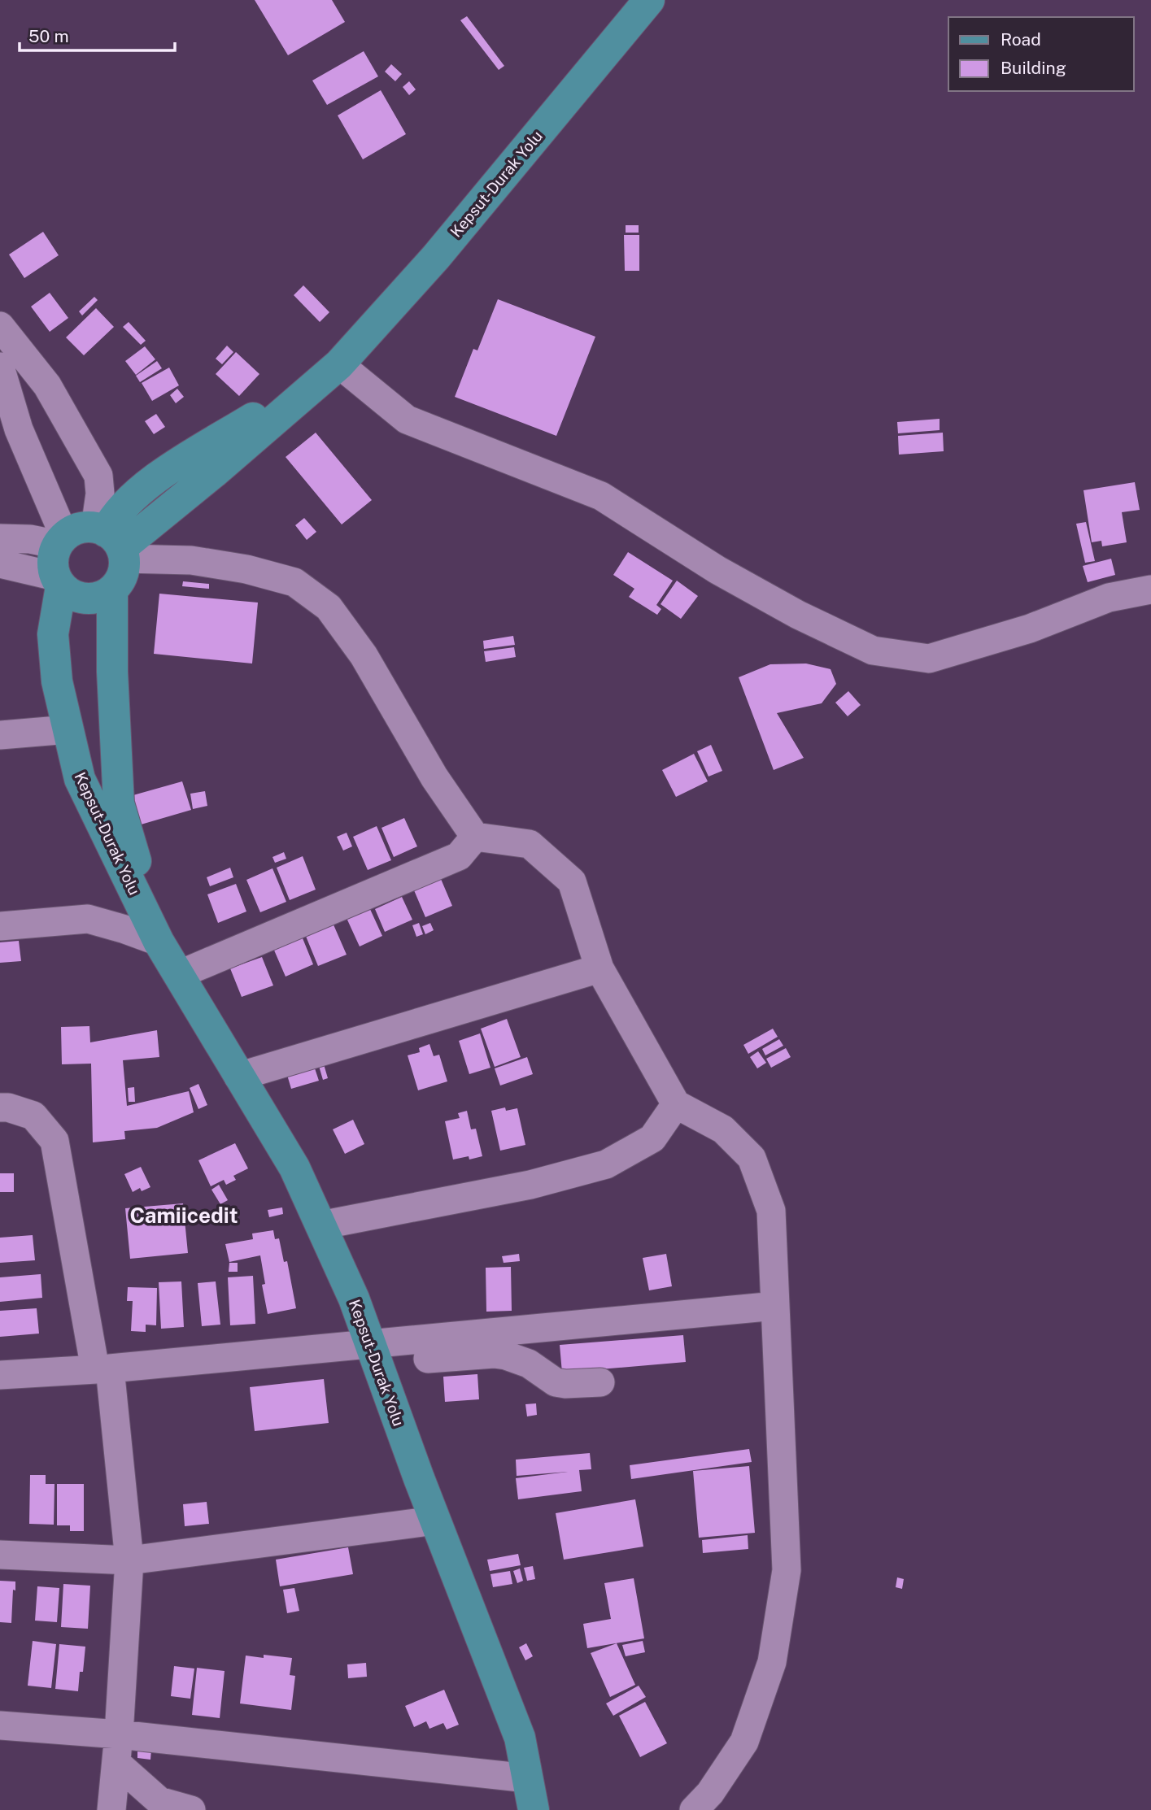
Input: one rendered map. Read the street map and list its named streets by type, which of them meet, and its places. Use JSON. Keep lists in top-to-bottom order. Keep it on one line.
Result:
{"streets":{"main road":["Kepsut-Durak Yolu"]},"districts":["Camiicedit"],"legend":["Road","Building"],"scale_bar":"50 m"}
